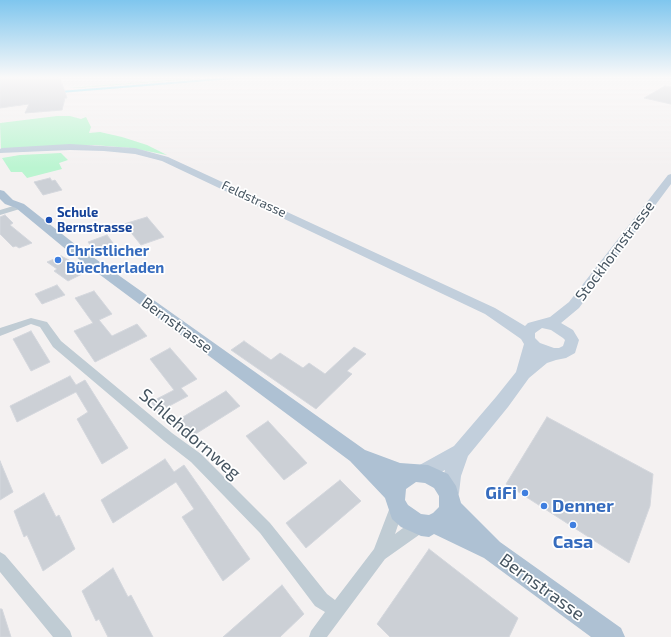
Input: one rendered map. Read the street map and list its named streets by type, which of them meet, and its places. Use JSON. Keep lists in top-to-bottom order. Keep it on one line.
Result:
{"streets":{"main road":["Feldstrasse","Stockhornstrasse","Bernstrasse"],"street":["Schlehdornweg"]},"crossings":[["Feldstrasse","Stockhornstrasse"]],"places":["Schule Bernstrasse","Christlicher Büecherladen","GiFi","Denner","Casa"]}
